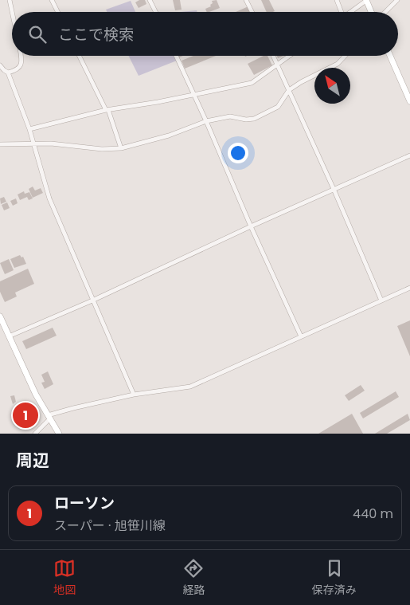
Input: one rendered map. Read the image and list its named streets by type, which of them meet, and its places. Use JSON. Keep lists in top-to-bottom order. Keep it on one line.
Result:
{"north":"top left","page":{"search":"ここで検索","pins":"1","heading":"周辺","list":[{"mark":"1","name":"ローソン","note":"スーパー · 旭笹川線","value":"440 m"}],"nav":["地図","経路","保存済み"]}}
